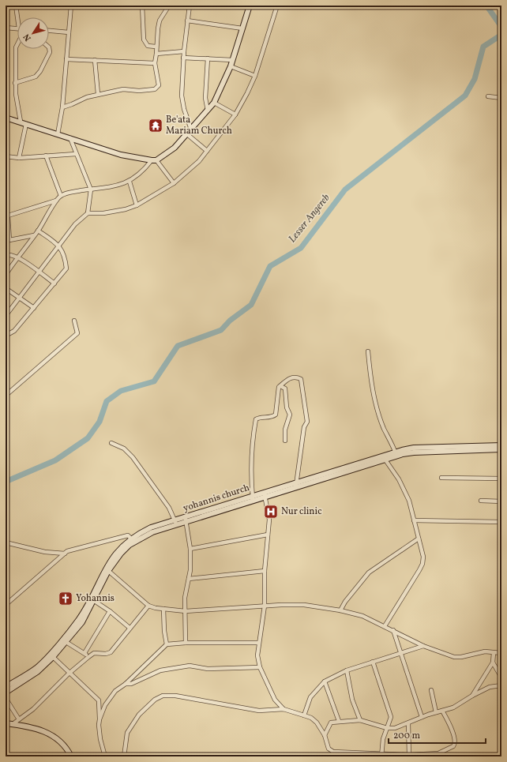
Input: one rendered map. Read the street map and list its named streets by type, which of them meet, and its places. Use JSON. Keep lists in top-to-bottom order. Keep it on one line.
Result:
{"water":["Lesser Angereb"],"places":{"temple":["Be'ata Mariam Church"],"hospital":["Nur clinic"],"church":["Yohannis"]},"scale_bar":"200 m","north":"bottom left"}
